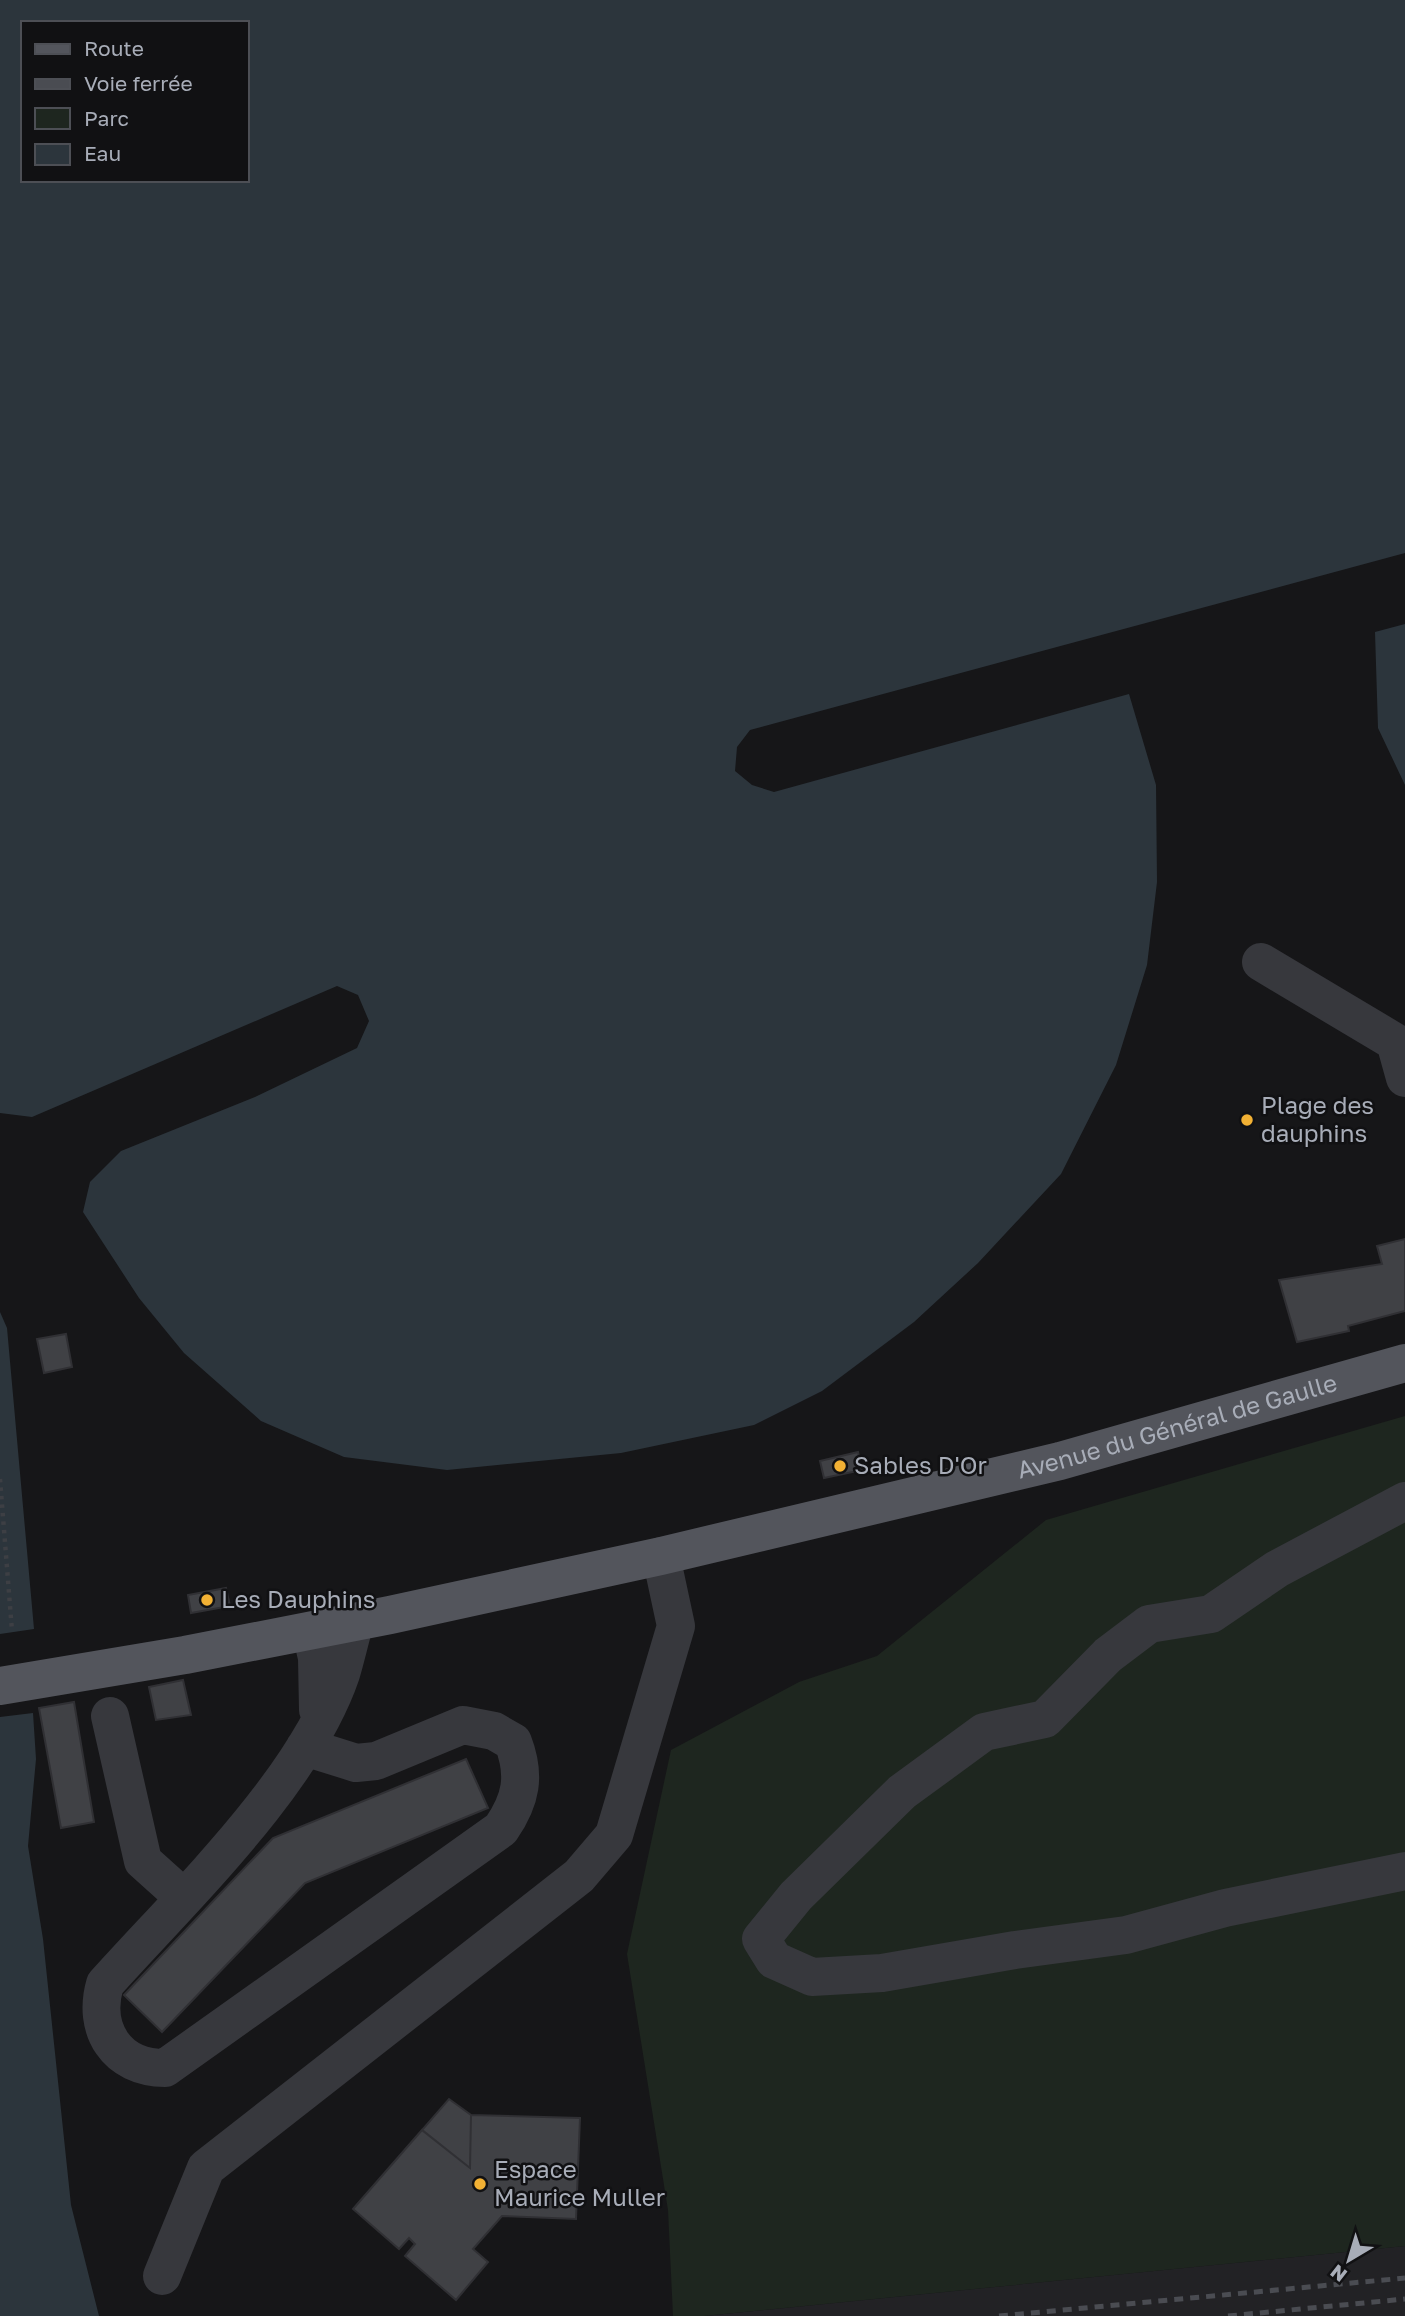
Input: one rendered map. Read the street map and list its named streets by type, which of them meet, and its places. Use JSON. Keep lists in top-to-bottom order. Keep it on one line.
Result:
{"streets":{"main road":["Avenue du Général de Gaulle"]},"places":["Plage des dauphins","Sables D'Or","Les Dauphins","Espace Maurice Muller"],"legend":["Route","Voie ferrée","Parc","Eau"],"north":"bottom left"}
